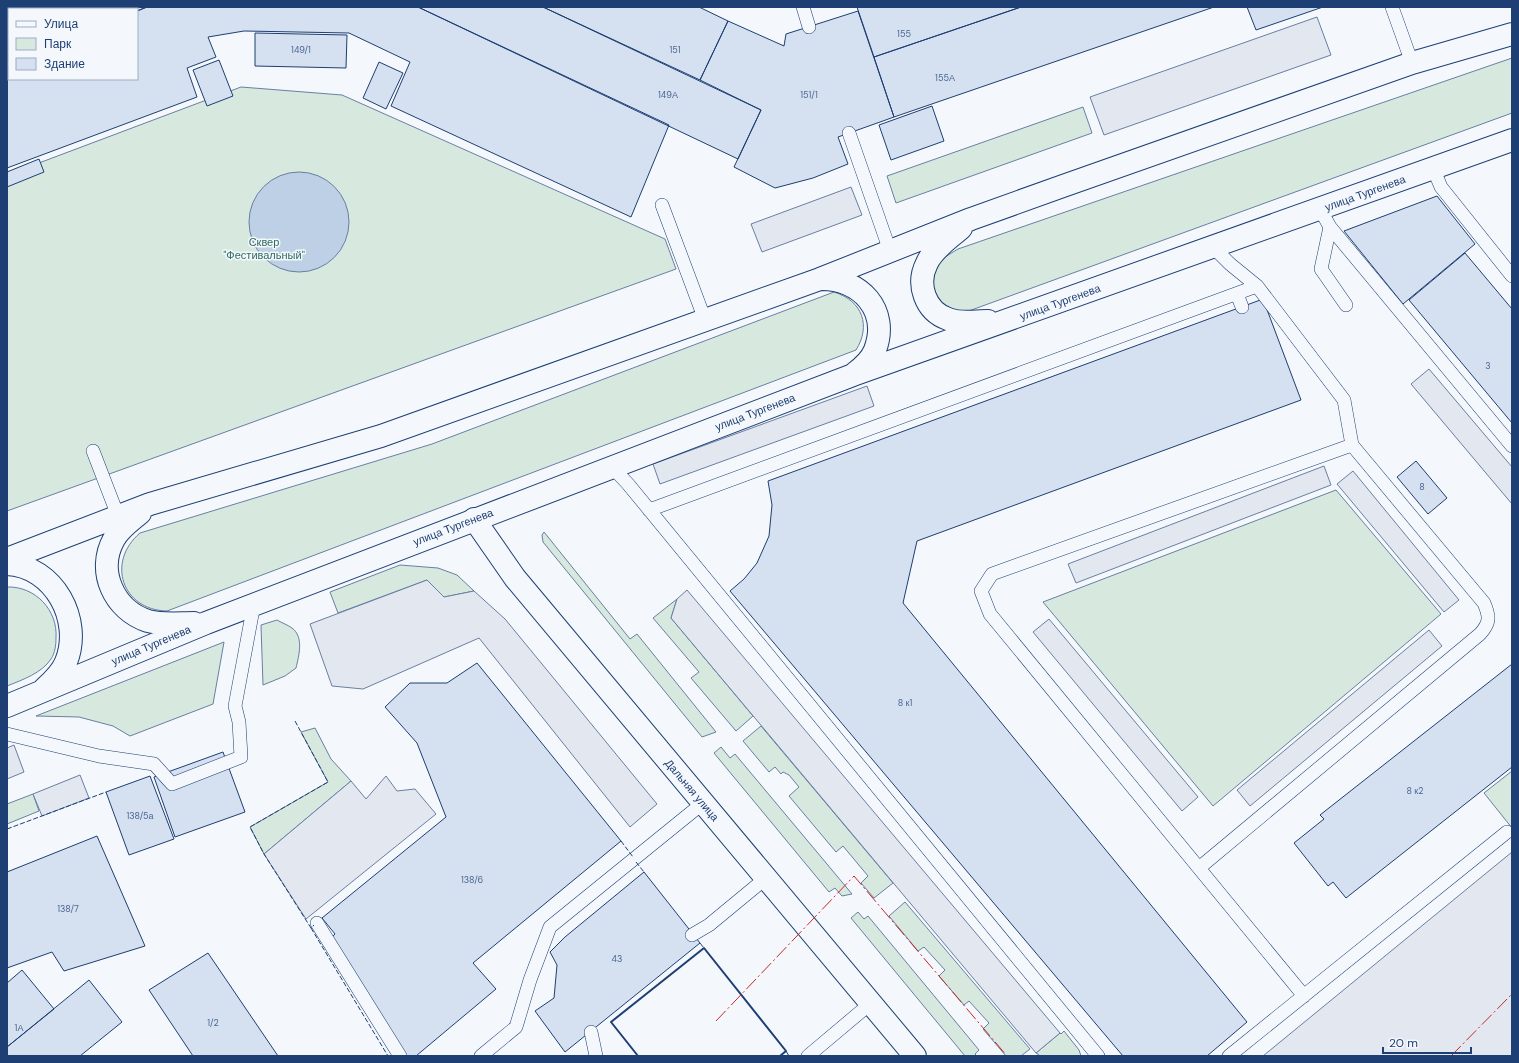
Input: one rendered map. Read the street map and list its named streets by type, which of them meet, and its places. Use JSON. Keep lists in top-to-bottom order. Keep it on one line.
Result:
{"streets":{"main road":["улица Тургенева","Дальняя улица"]},"crossings":[["улица Тургенева","Дальняя улица"]],"parks":["Сквер \"Фестивальный\""],"house_numbers":["155","149/1","151","155А","149А","151/1","3","8","8 к1","8 к2","138/5а","138/6","138/7","43","1/2","1А"],"legend":["Улица","Парк","Здание"],"scale_bar":"20 m"}
